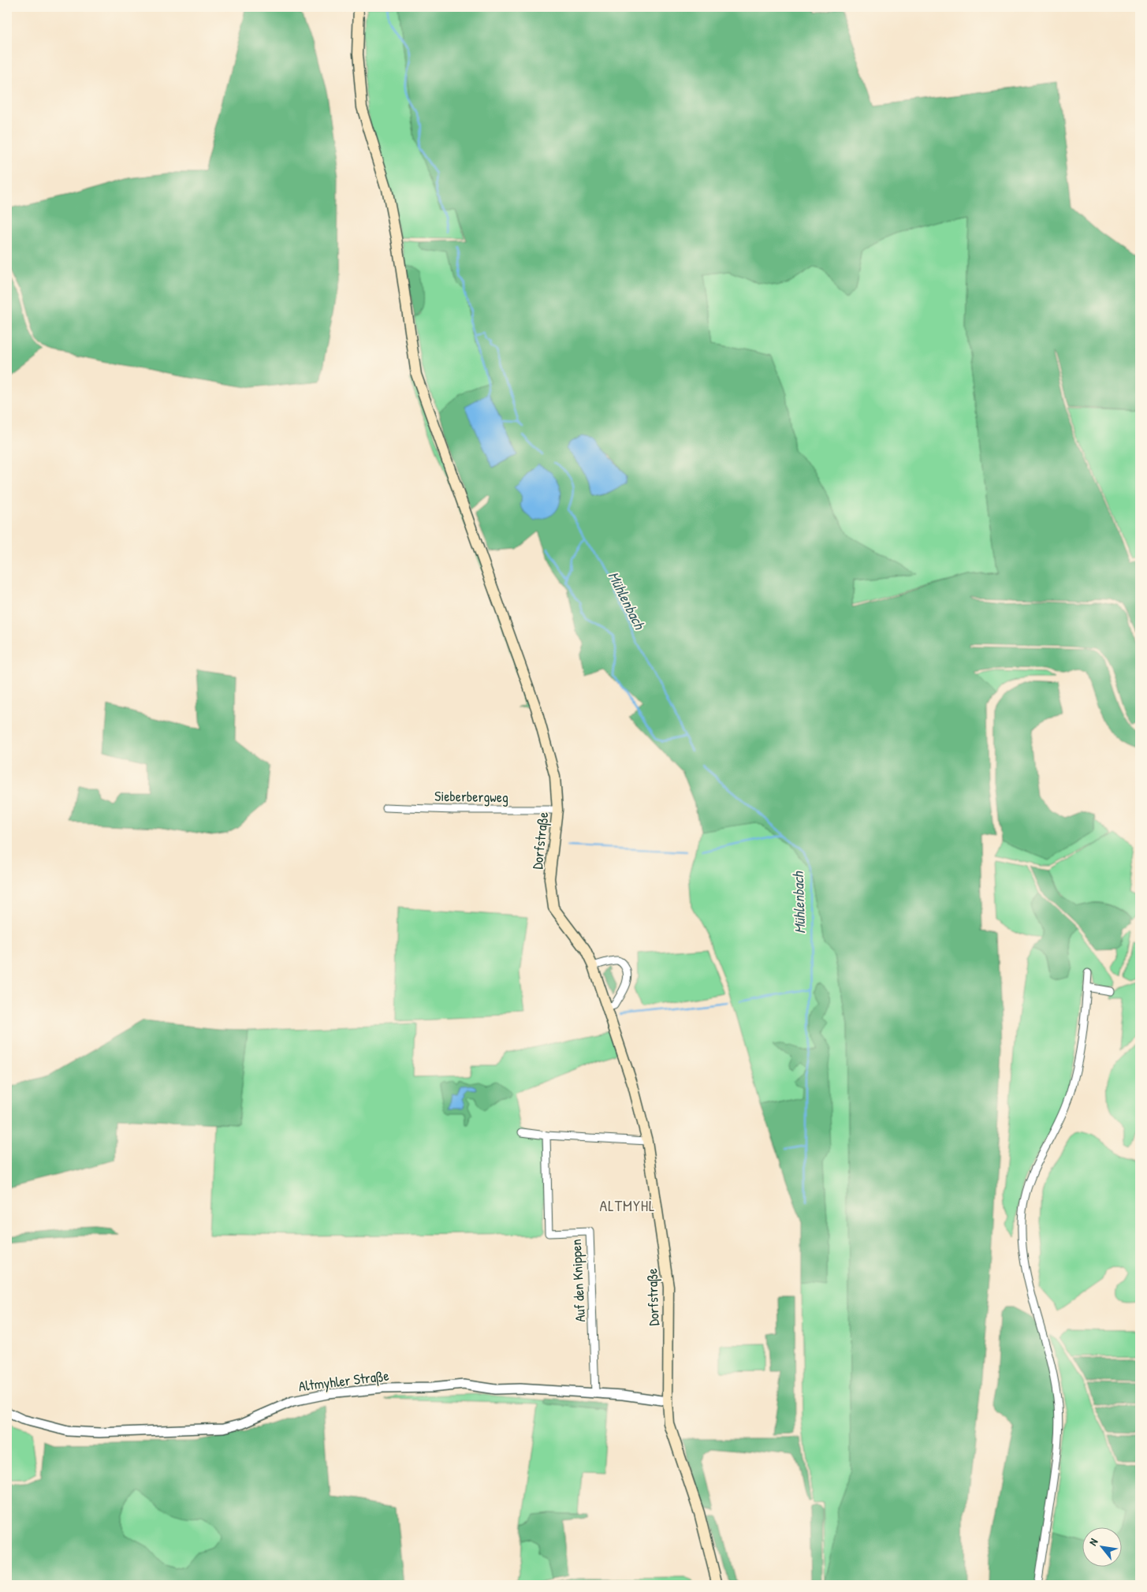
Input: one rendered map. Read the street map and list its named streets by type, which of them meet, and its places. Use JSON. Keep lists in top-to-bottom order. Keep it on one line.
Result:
{"streets":{"main road":["Dorfstraße"],"street":["Sieberbergweg","Auf den Knippen","Altmyhler Straße"]},"crossings":[["Sieberbergweg","Dorfstraße"],["Dorfstraße","Altmyhler Straße"],["Auf den Knippen","Altmyhler Straße"]],"districts":["ALTMYHL"],"water":["Mühlenbach"],"north":"top left"}
